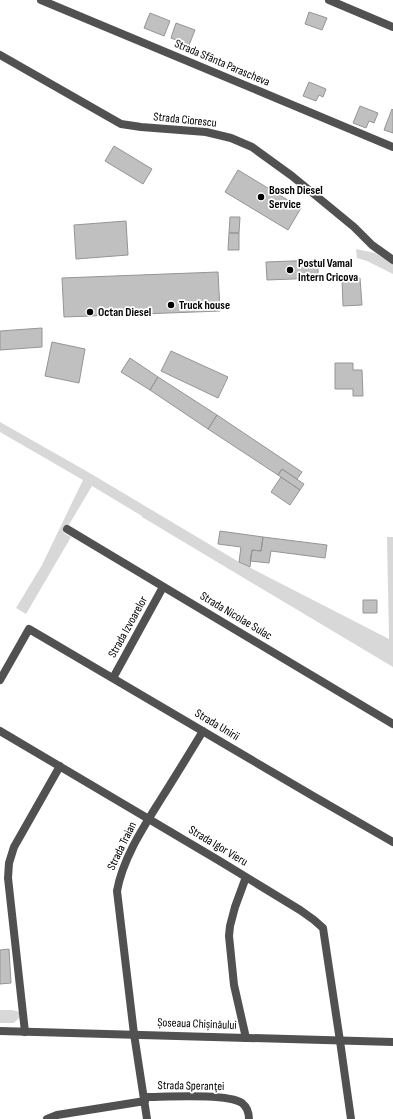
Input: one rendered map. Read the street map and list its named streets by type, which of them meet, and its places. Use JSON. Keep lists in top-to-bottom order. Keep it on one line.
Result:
{"streets":{"street":["Strada Sfânta Parascheva","Strada Ciorescu","Strada Nicolae Sulac","Strada Izvoarelor","Strada Unirii","Strada Traian","Strada Igor Vieru","Șoseaua Chișinăului","Strada Speranţei"]},"crossings":[["Strada Nicolae Sulac","Strada Izvoarelor"],["Strada Izvoarelor","Strada Unirii"],["Strada Unirii","Strada Traian"],["Strada Traian","Strada Igor Vieru"],["Strada Traian","Șoseaua Chișinăului"],["Strada Traian","Strada Speranţei"],["Strada Igor Vieru","Șoseaua Chișinăului"]],"places":["Bosch Diesel Service","Postul Vamal Intern Cricova","Truck house","Octan Diesel"]}
